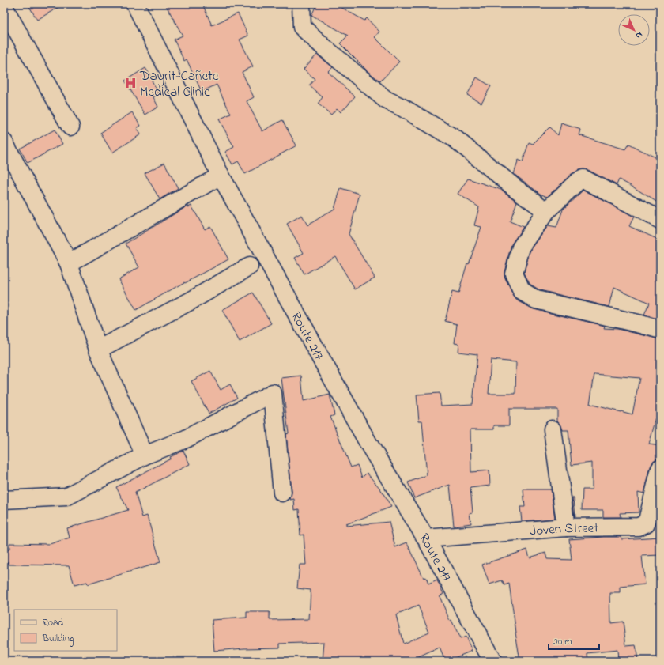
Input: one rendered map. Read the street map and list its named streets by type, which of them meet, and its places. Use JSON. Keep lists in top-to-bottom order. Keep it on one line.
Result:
{"streets":{"street":["Route 217","Joven Street"]},"crossings":[["Route 217","Joven Street"]],"places":{"hospital":["Dayrit-Cañete Medical Clinic"]},"legend":["Road","Building"],"scale_bar":"20 m","north":"bottom right"}
